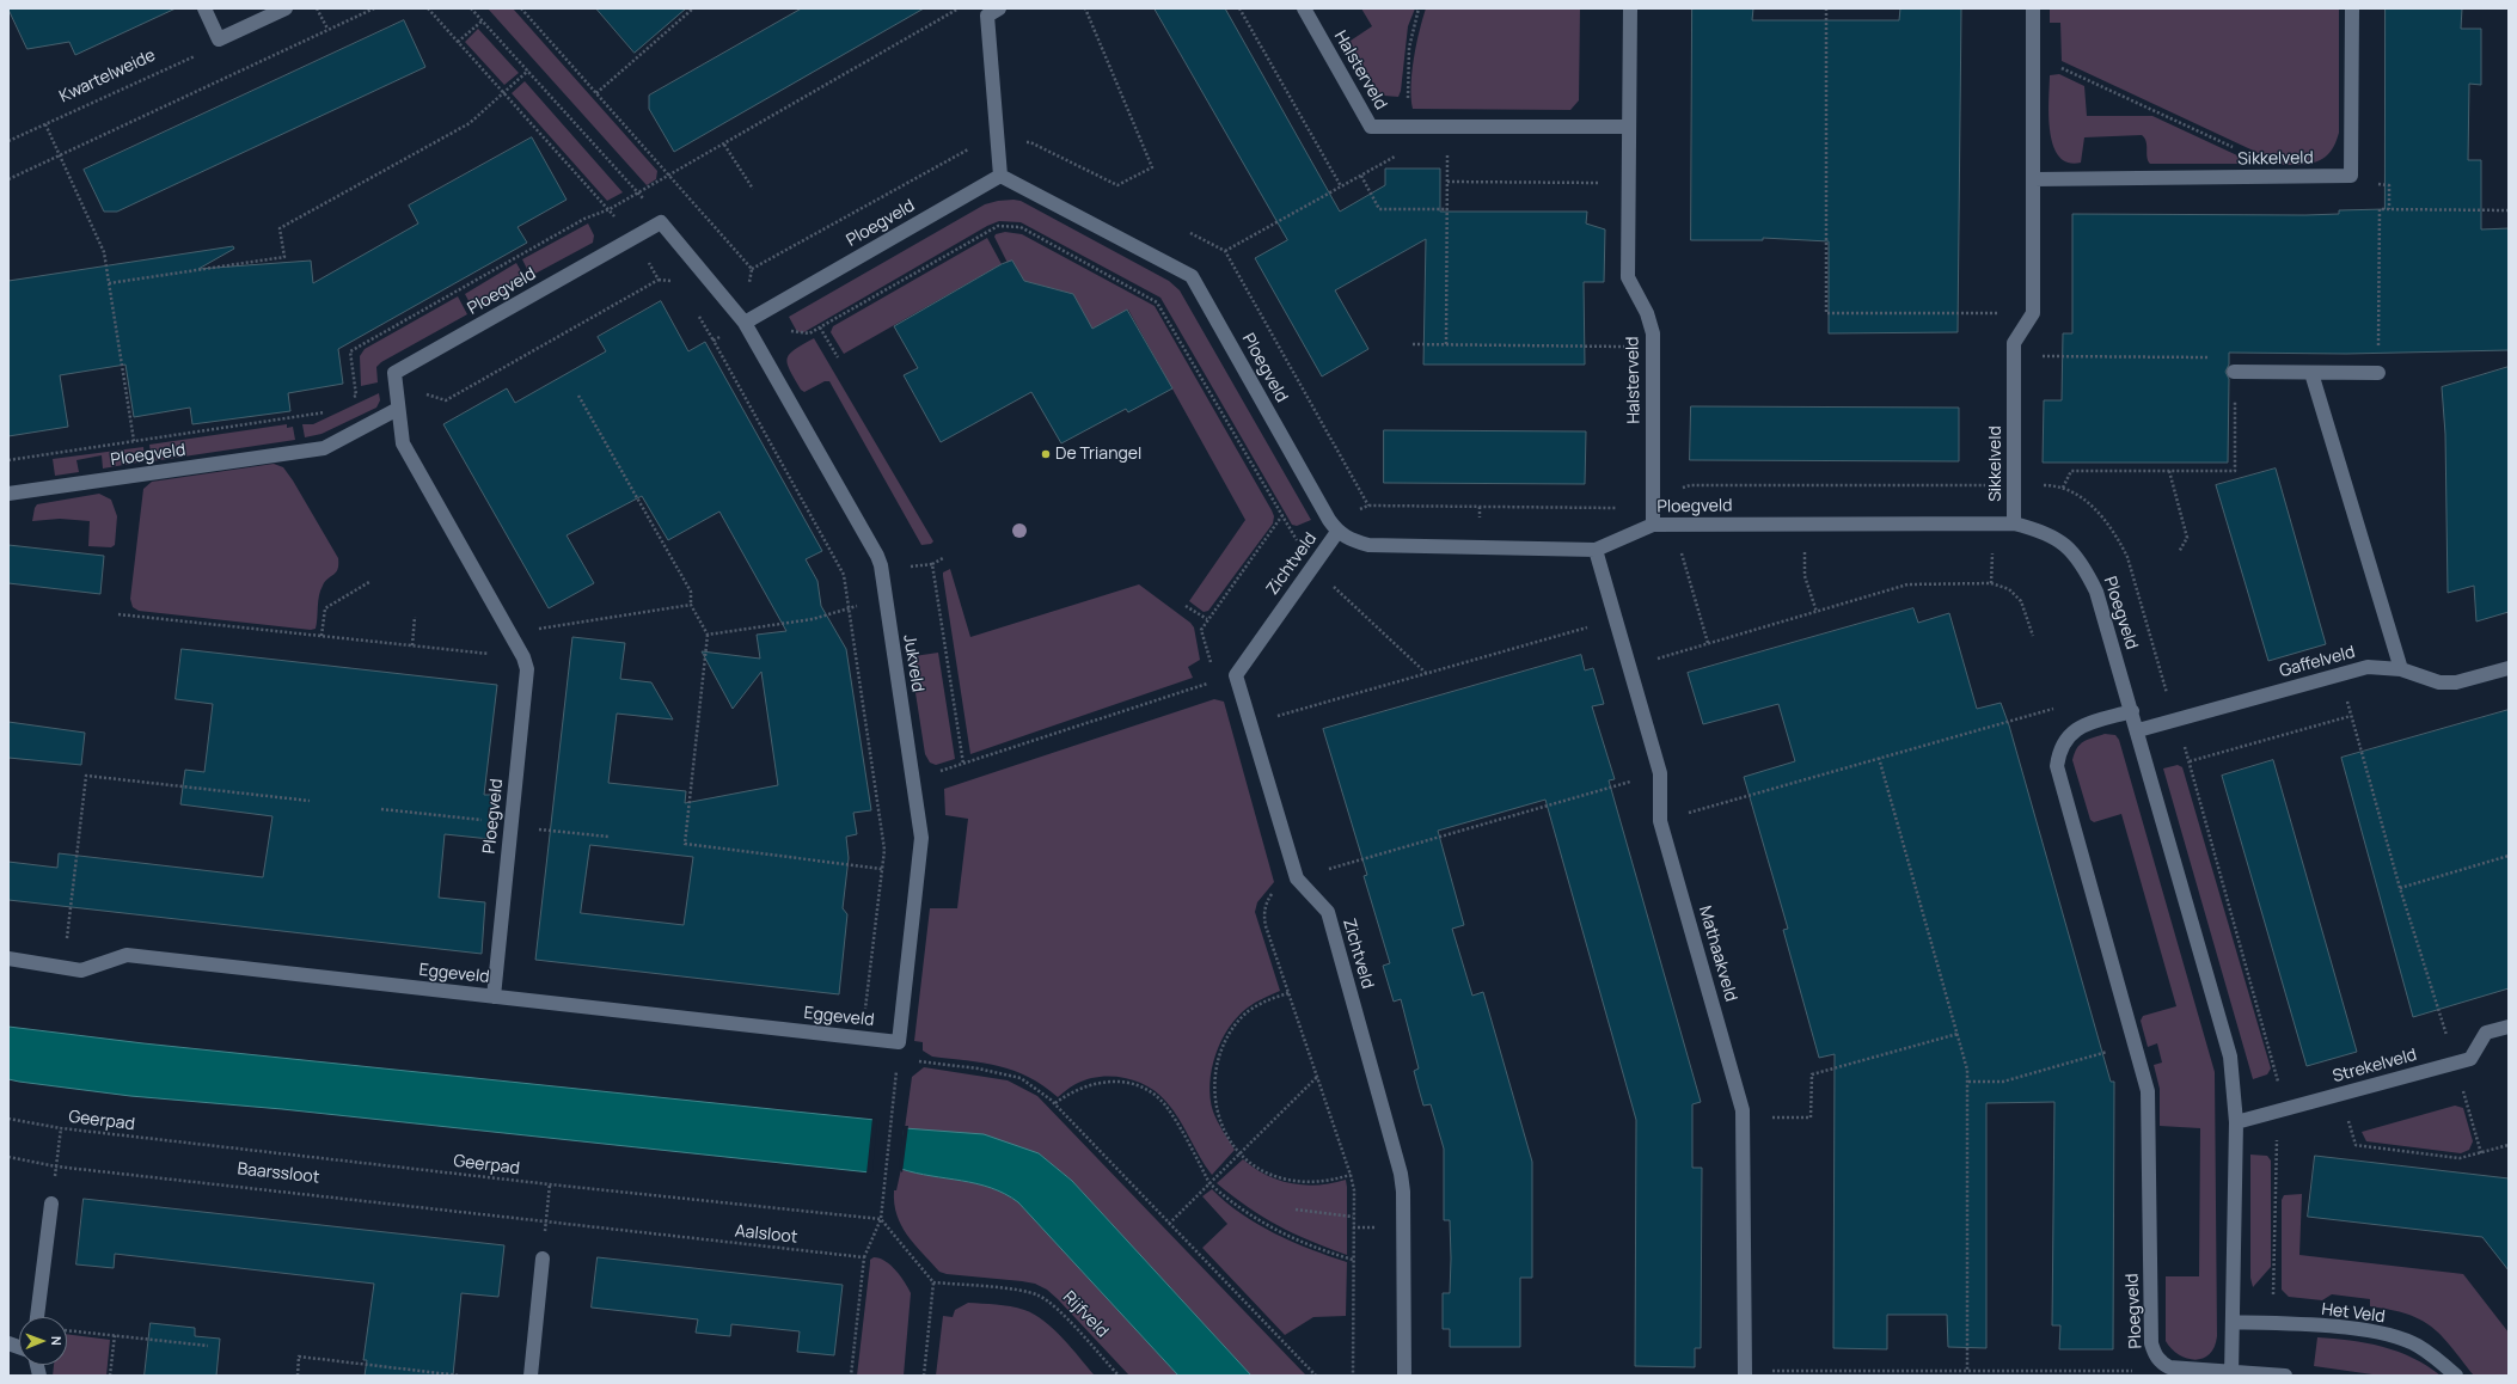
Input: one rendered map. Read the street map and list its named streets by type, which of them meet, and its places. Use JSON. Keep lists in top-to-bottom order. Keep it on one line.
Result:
{"streets":{"street":["Halsterveld","Sikkelveld","Ploegveld","Zichtveld","Gaffelveld","Jukveld","Mathaakveld","Eggeveld","Strekelveld","Het Veld"],"path":["Kwartelweide","Geerpad","Baarssloot","Aalsloot","Rijfveld"]},"crossings":[["Halsterveld","Ploegveld"],["Sikkelveld","Ploegveld"],["Ploegveld","Zichtveld"],["Ploegveld","Gaffelveld"],["Ploegveld","Jukveld"],["Ploegveld","Mathaakveld"],["Ploegveld","Eggeveld"],["Ploegveld","Strekelveld"],["Ploegveld","Het Veld"],["Jukveld","Eggeveld"],["Baarssloot","Aalsloot"]],"places":["De Triangel"],"north":"right"}
